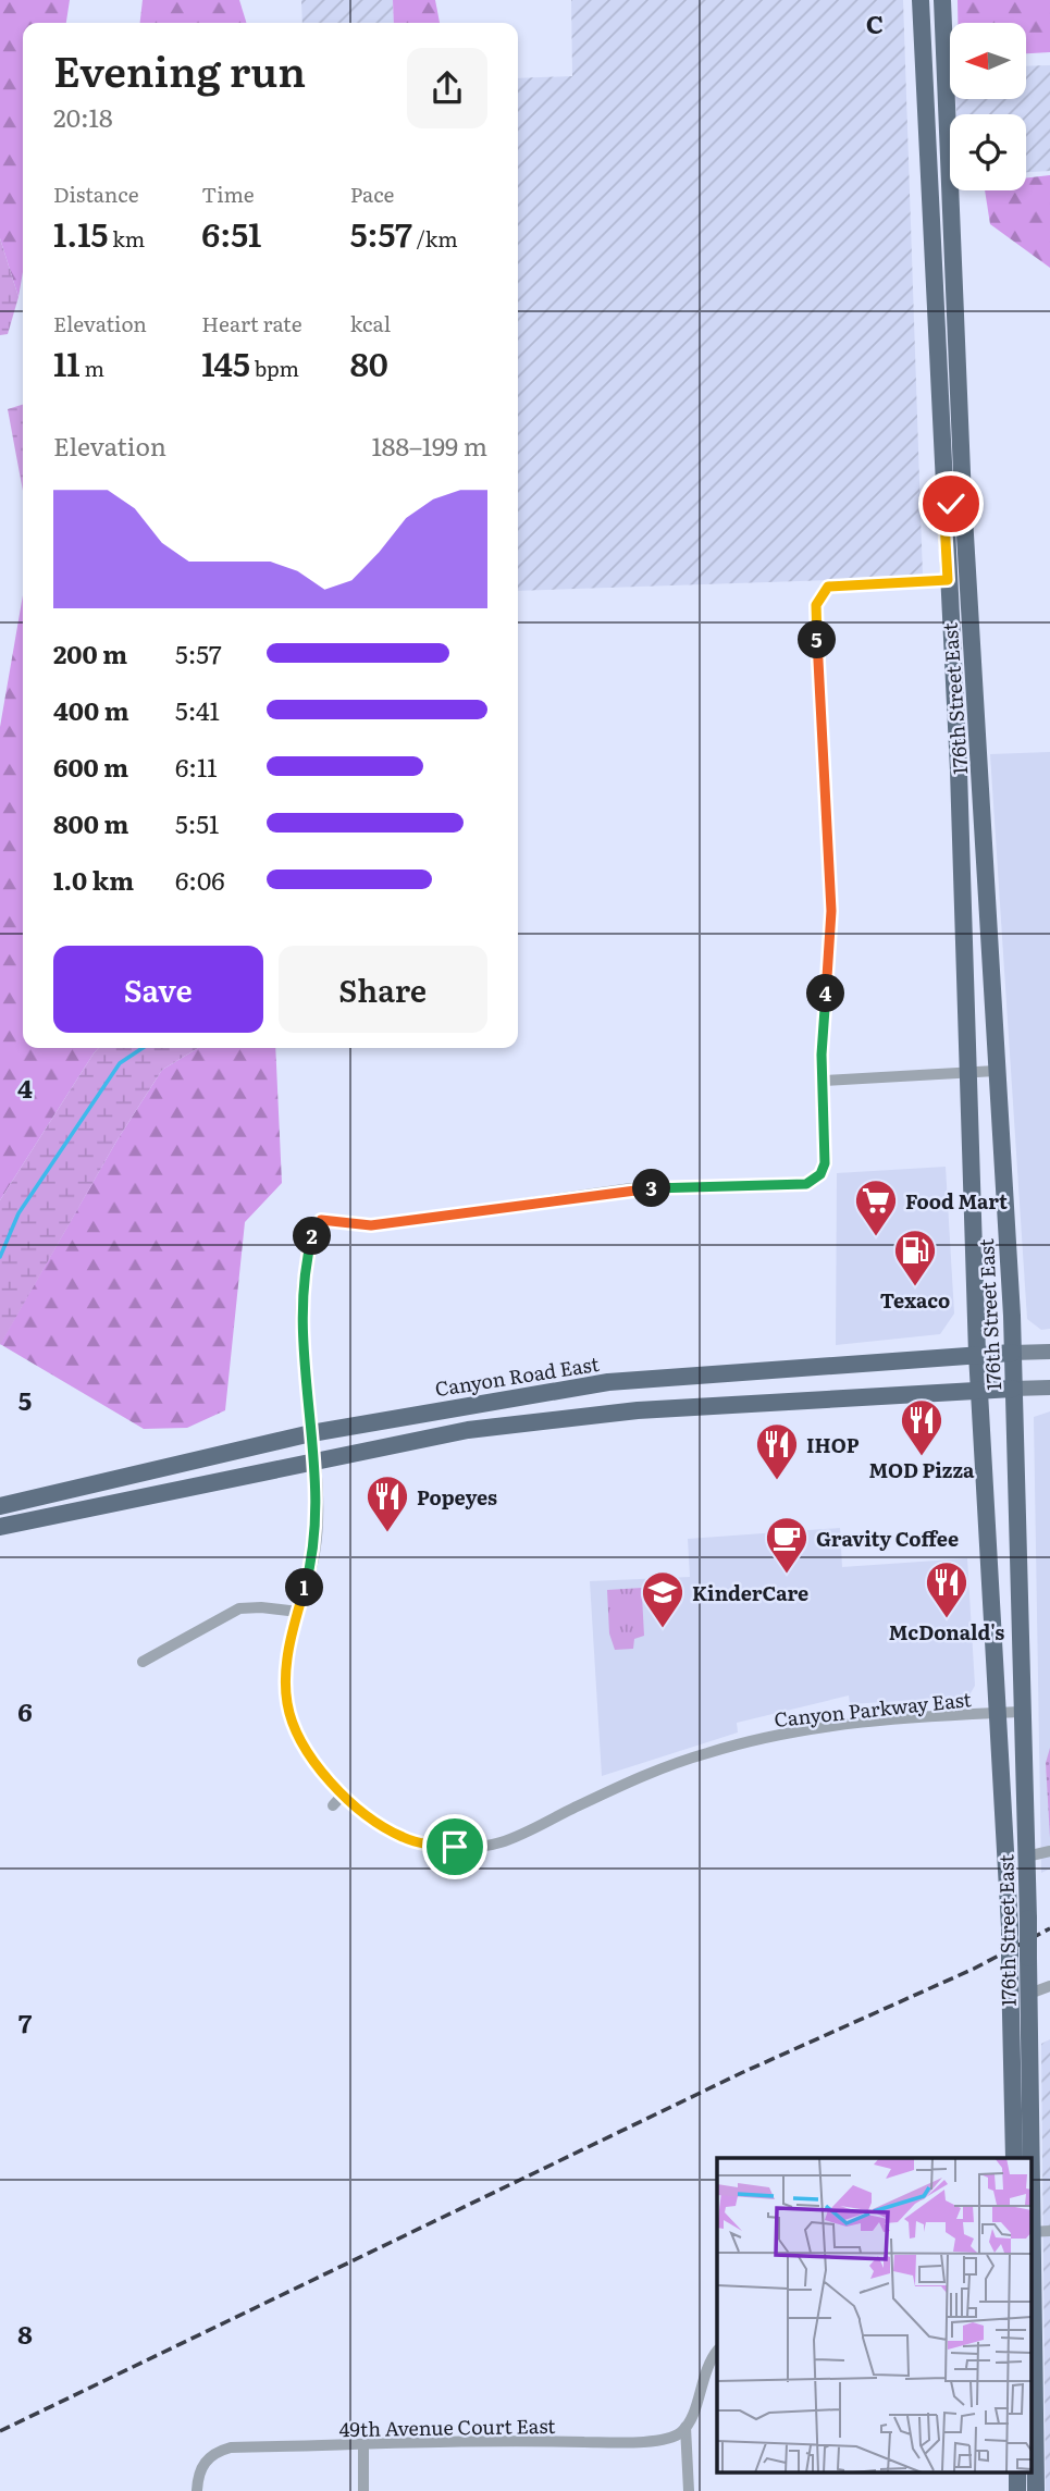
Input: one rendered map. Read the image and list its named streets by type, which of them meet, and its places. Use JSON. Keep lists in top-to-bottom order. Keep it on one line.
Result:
{"streets":{"main road":["176th Street East","Canyon Road East"],"street":["Canyon Parkway East","49th Avenue Court East"]},"crossings":[["176th Street East","Canyon Road East"],["176th Street East","Canyon Parkway East"],["Canyon Road East","Canyon Parkway East"]],"places":{"supermarket":["Food Mart"],"fuel station":["Texaco"],"restaurant":["MOD Pizza","IHOP","Popeyes","McDonald's"],"cafe":["Gravity Coffee"],"school or university":["KinderCare"]},"north":"left","page":{"heading":["Evening run","20:18"],"stats":[["Distance","1.15 km"],["Time","6:51"],["Pace","5:57 /km"],["Elevation","11 m"],["Heart rate","145 bpm"],["kcal","80"]],"chart":["Elevation","188–199 m"],"pins":["5","4","3","2","1"],"list":[{"name":"200 m","note":"5:57"},{"name":"400 m","note":"5:41"},{"name":"600 m","note":"6:11"},{"name":"800 m","note":"5:51"},{"name":"1.0 km","note":"6:06"}],"buttons":["Save","Share"]},"grid":{"columns":["C"],"rows":["4","5","6","7","8"]}}
